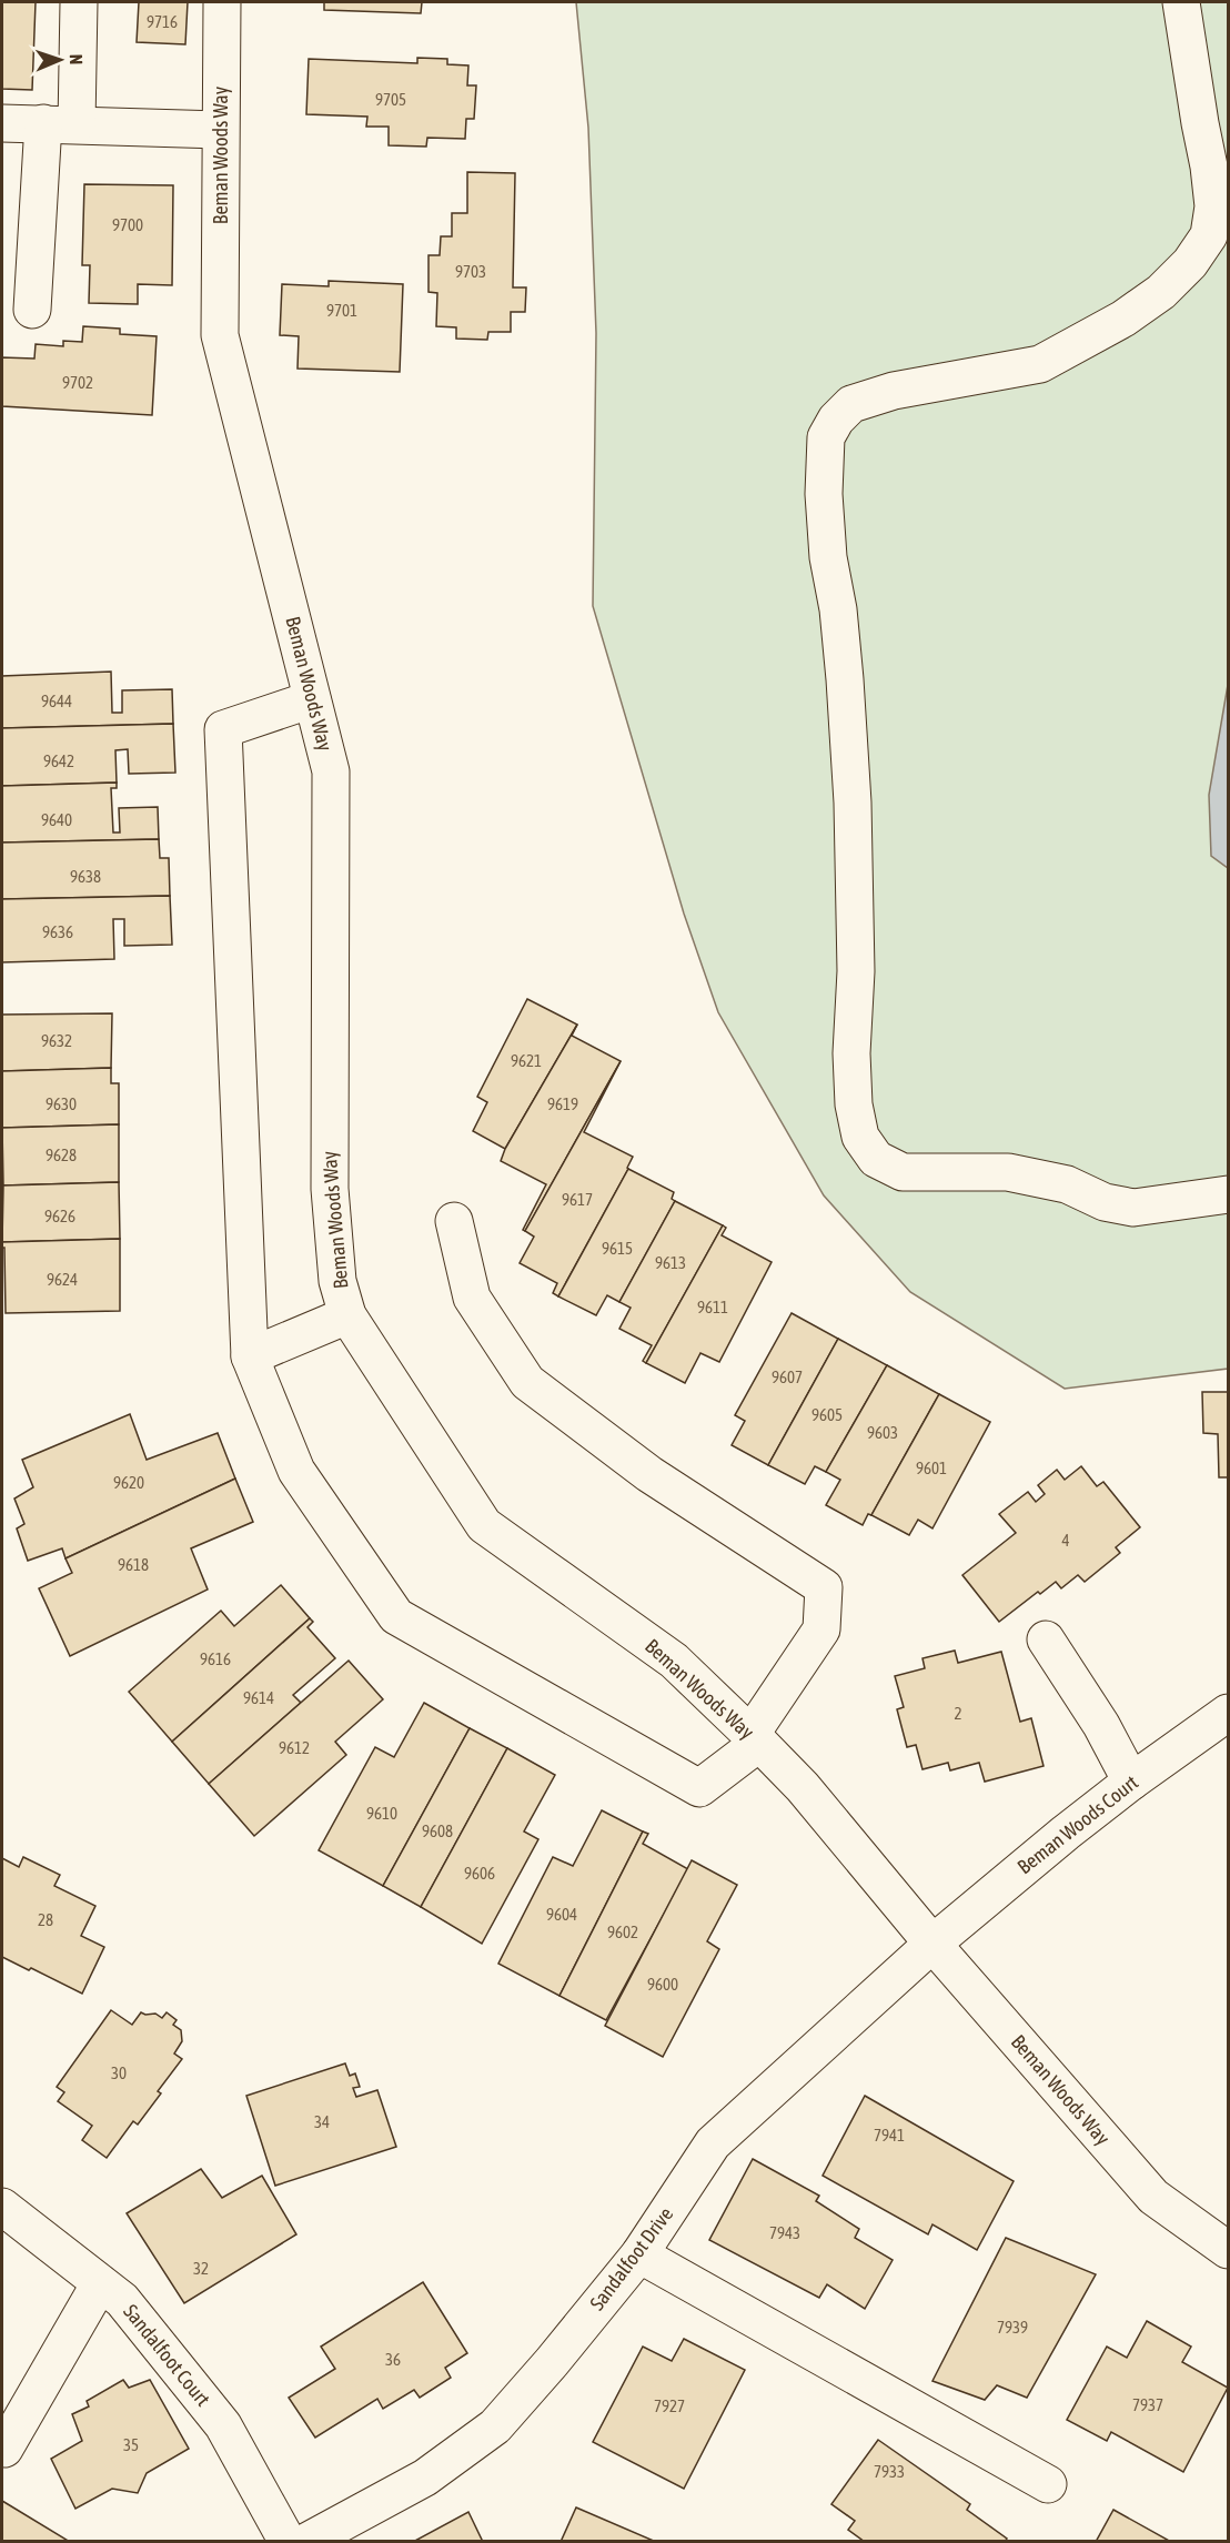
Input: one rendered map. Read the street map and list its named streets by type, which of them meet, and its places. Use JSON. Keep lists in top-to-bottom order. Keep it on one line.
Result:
{"streets":{"street":["Beman Woods Way","Beman Woods Court","Sandalfoot Drive","Sandalfoot Court"]},"crossings":[["Beman Woods Way","Beman Woods Court"],["Beman Woods Way","Sandalfoot Drive"],["Beman Woods Court","Sandalfoot Drive"]],"house_numbers":["9716","9705","9700","9703","9701","9702","9644","9642","9640","9638","9636","9632","9621","9630","9619","9628","9617","9626","9615","9613","9624","9611","9607","9605","9603","9601","9620","4","9618","9616","9614","2","9612","9610","9608","9606","9604","28","9602","9600","30","34","7941","7943","32","7939","36","7937","7927","35","7933"],"north":"right"}
